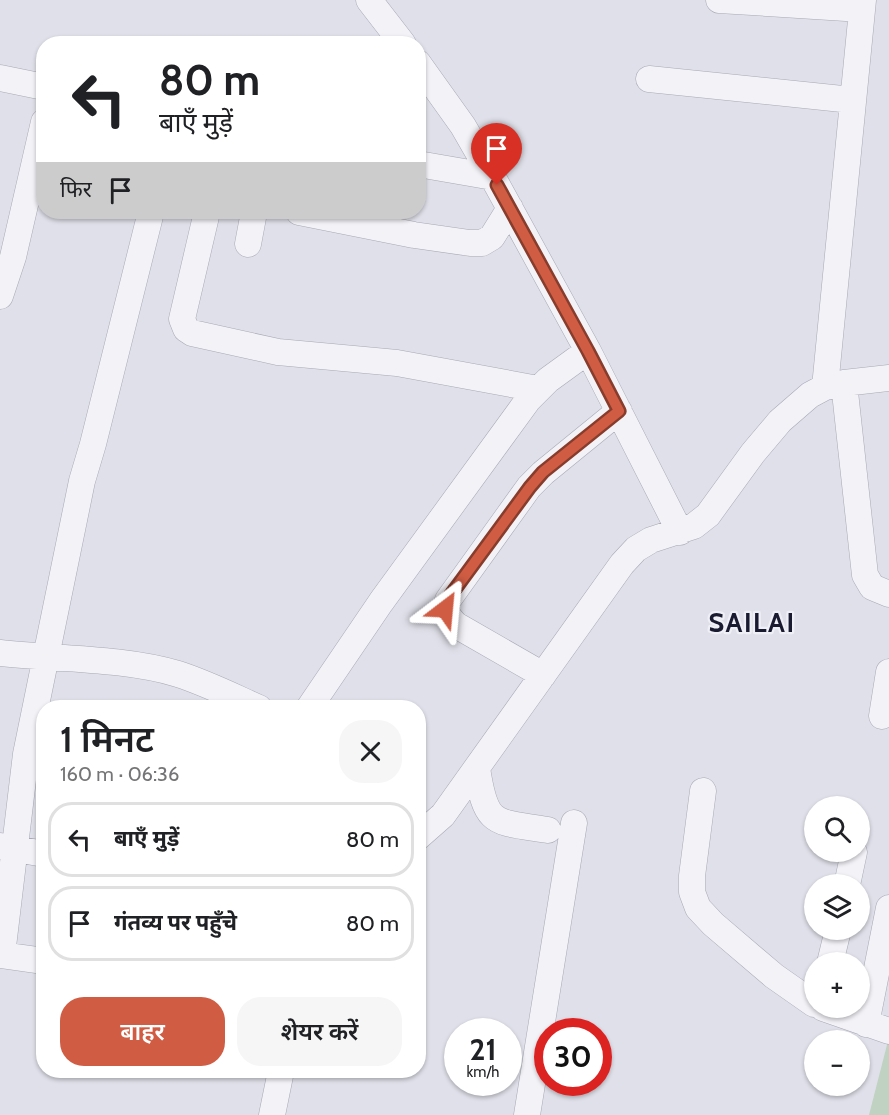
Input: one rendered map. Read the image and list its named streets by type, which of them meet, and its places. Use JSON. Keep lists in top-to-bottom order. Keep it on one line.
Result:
{"districts":["SAILAI"],"page":{"turn":["80 m","बाएँ मुड़ें"],"then":"फिर","heading":["1 मिनट","160 m · 06:36"],"map_buttons":["+","−"],"list":[{"name":"बाएँ मुड़ें","value":"80 m"},{"name":"गंतव्य पर पहुँचे","value":"80 m"}],"buttons":["बाहर","शेयर करें"],"speed":"21 km/h","limit":"30"}}
